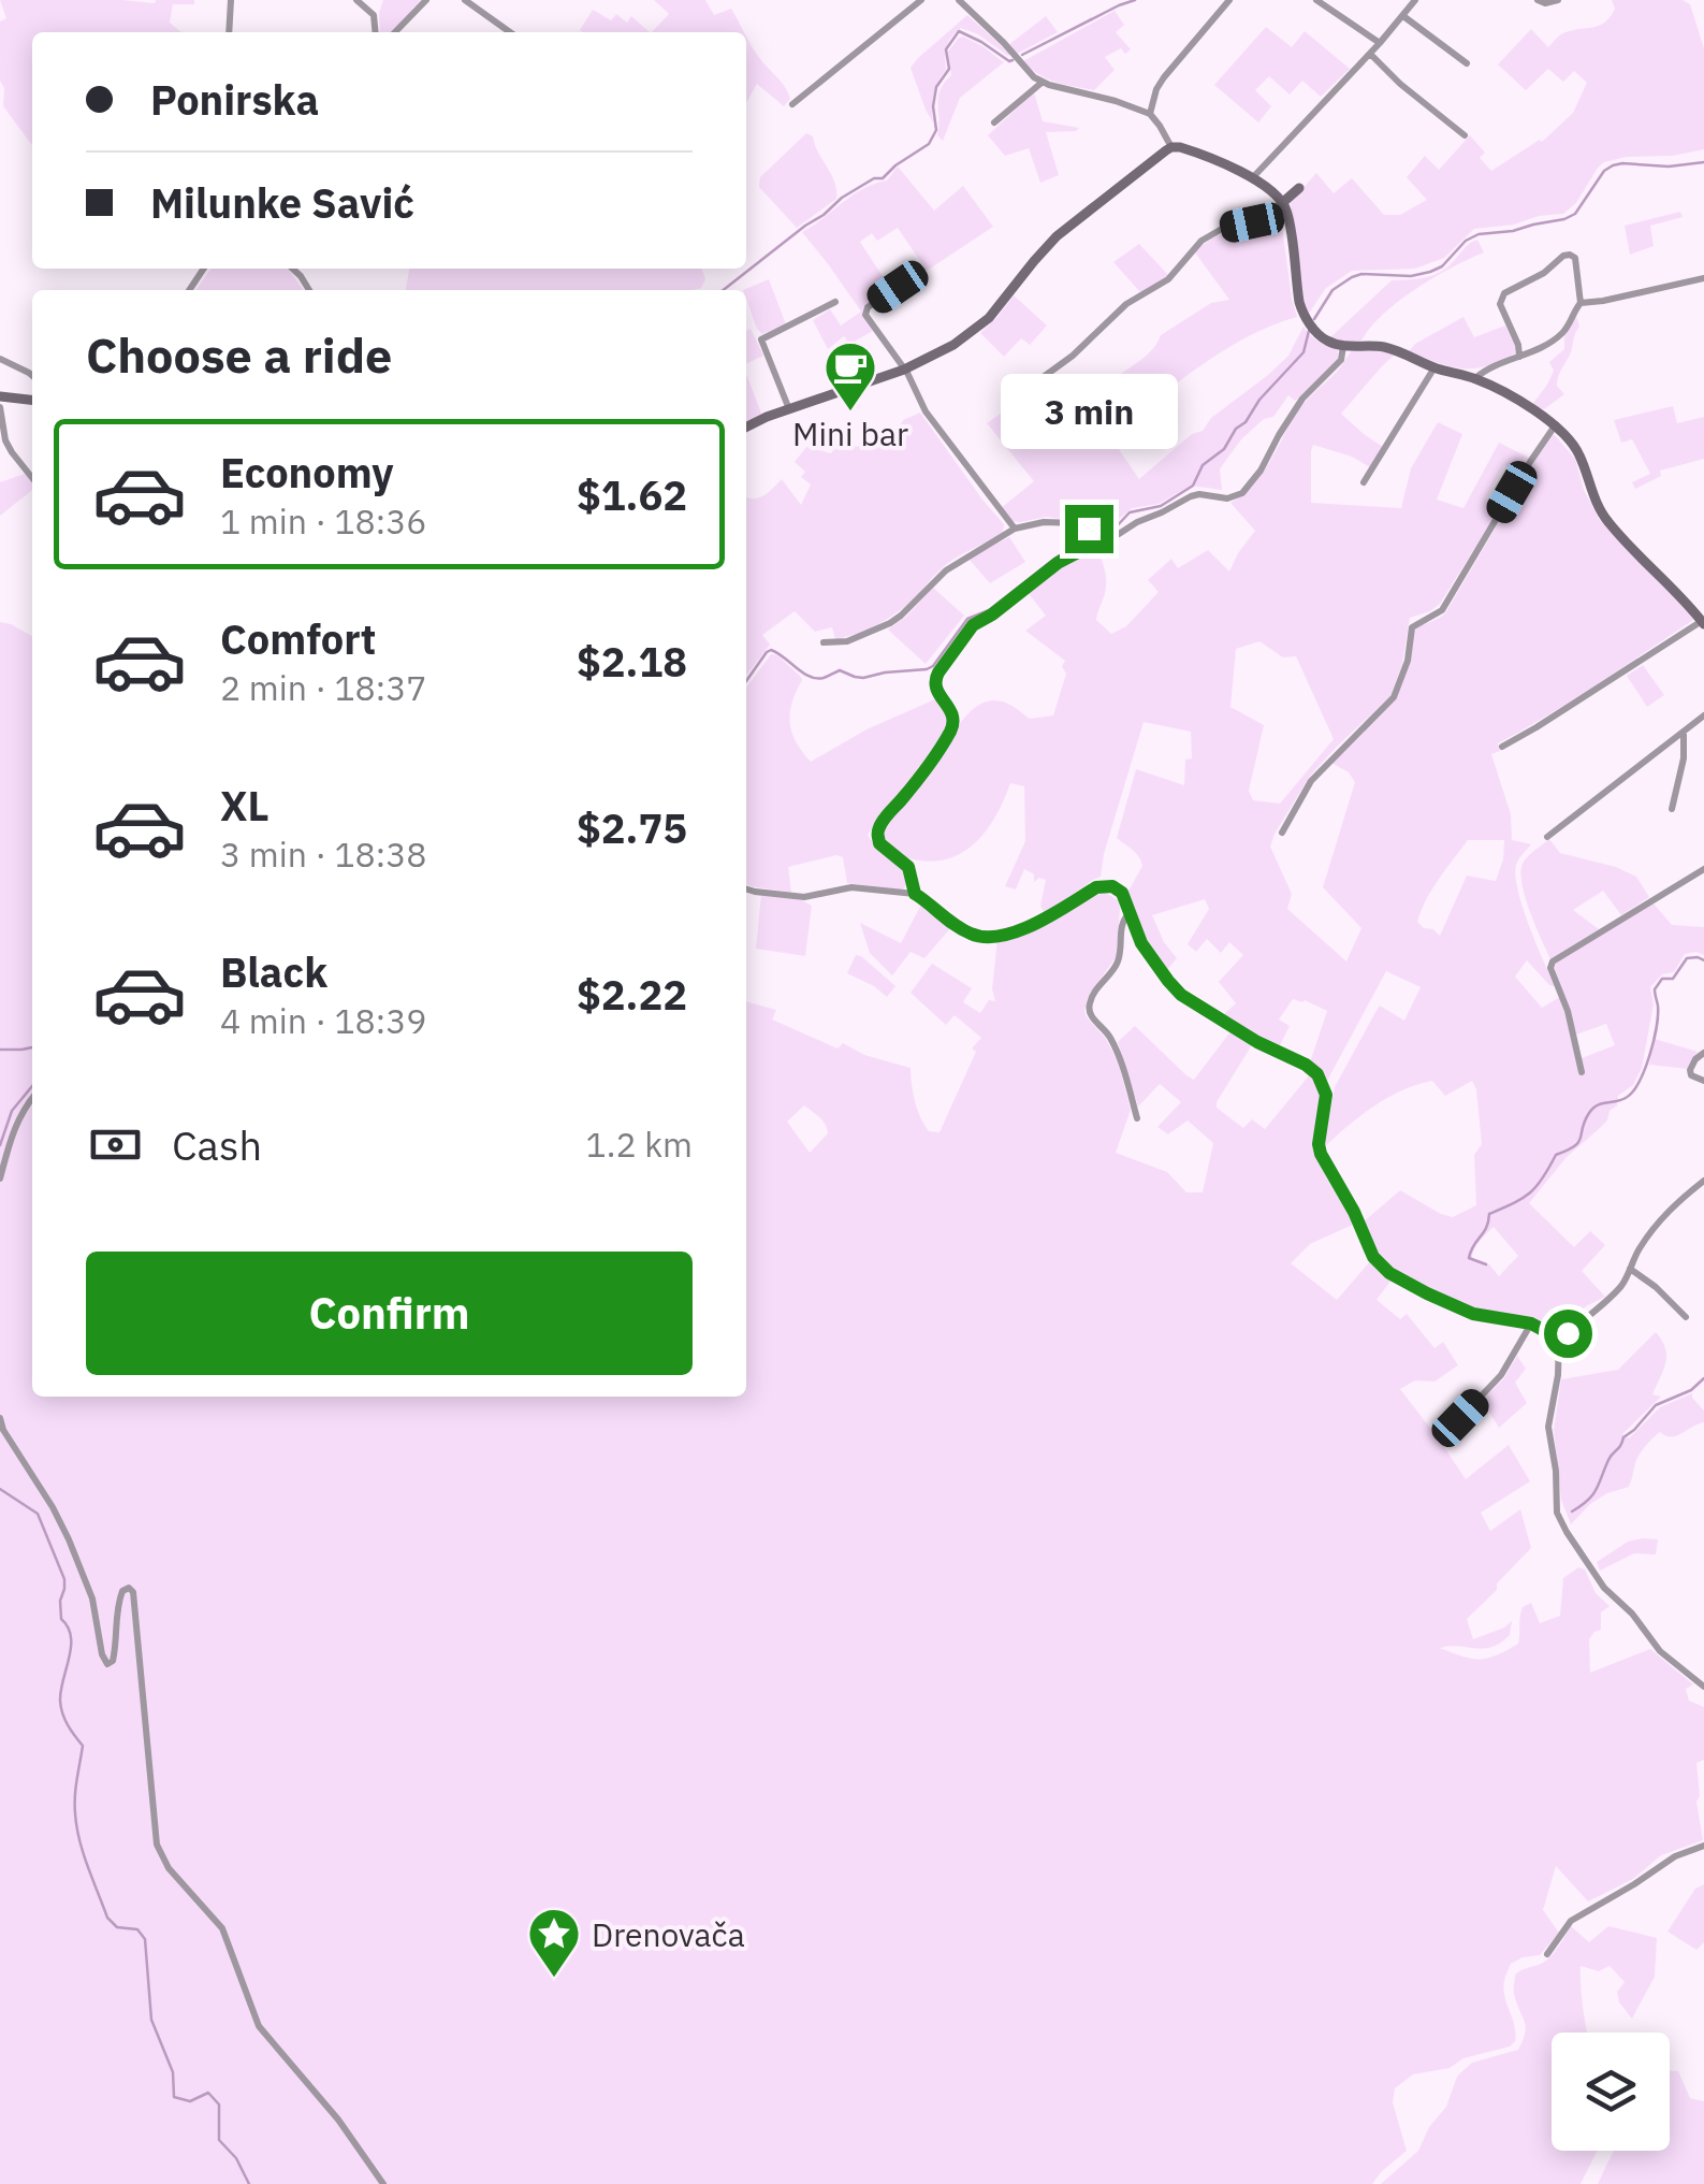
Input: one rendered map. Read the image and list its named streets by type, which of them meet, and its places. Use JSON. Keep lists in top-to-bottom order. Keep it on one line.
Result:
{"places":{"cafe":["Mini bar"],"place":["Drenovača"]},"page":{"banner":["Ponirska","Milunke Savić"],"heading":"Choose a ride","bubble":"3 min","list":[{"name":"Economy","note":"1 min · 18:36","value":"$1.62"},{"name":"Comfort","note":"2 min · 18:37","value":"$2.18"},{"name":"XL","note":"3 min · 18:38","value":"$2.75"},{"name":"Black","note":"4 min · 18:39","value":"$2.22"}],"pay":["Cash","1.2 km"],"buttons":"Confirm"}}
